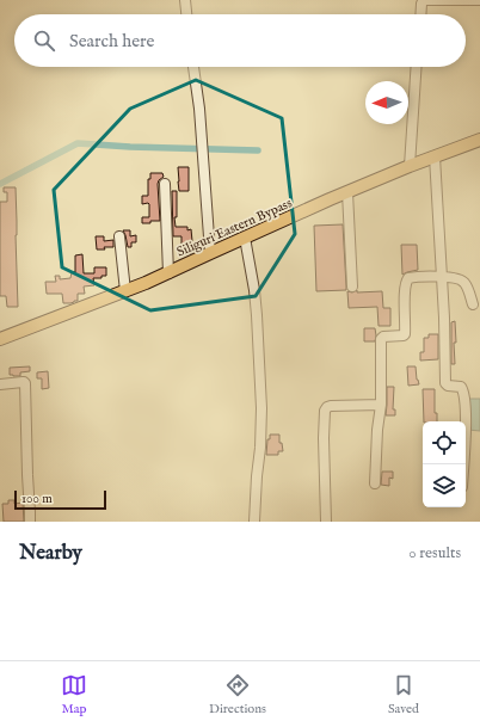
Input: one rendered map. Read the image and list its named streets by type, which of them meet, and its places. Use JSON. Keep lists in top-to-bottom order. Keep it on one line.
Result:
{"streets":{"main road":["Siliguri Eastern Bypass"]},"scale_bar":"100 m","north":"left","page":{"search":"Search here","scale":"100 m","heading":["Nearby","0 results"],"nav":["Map","Directions","Saved"]}}
